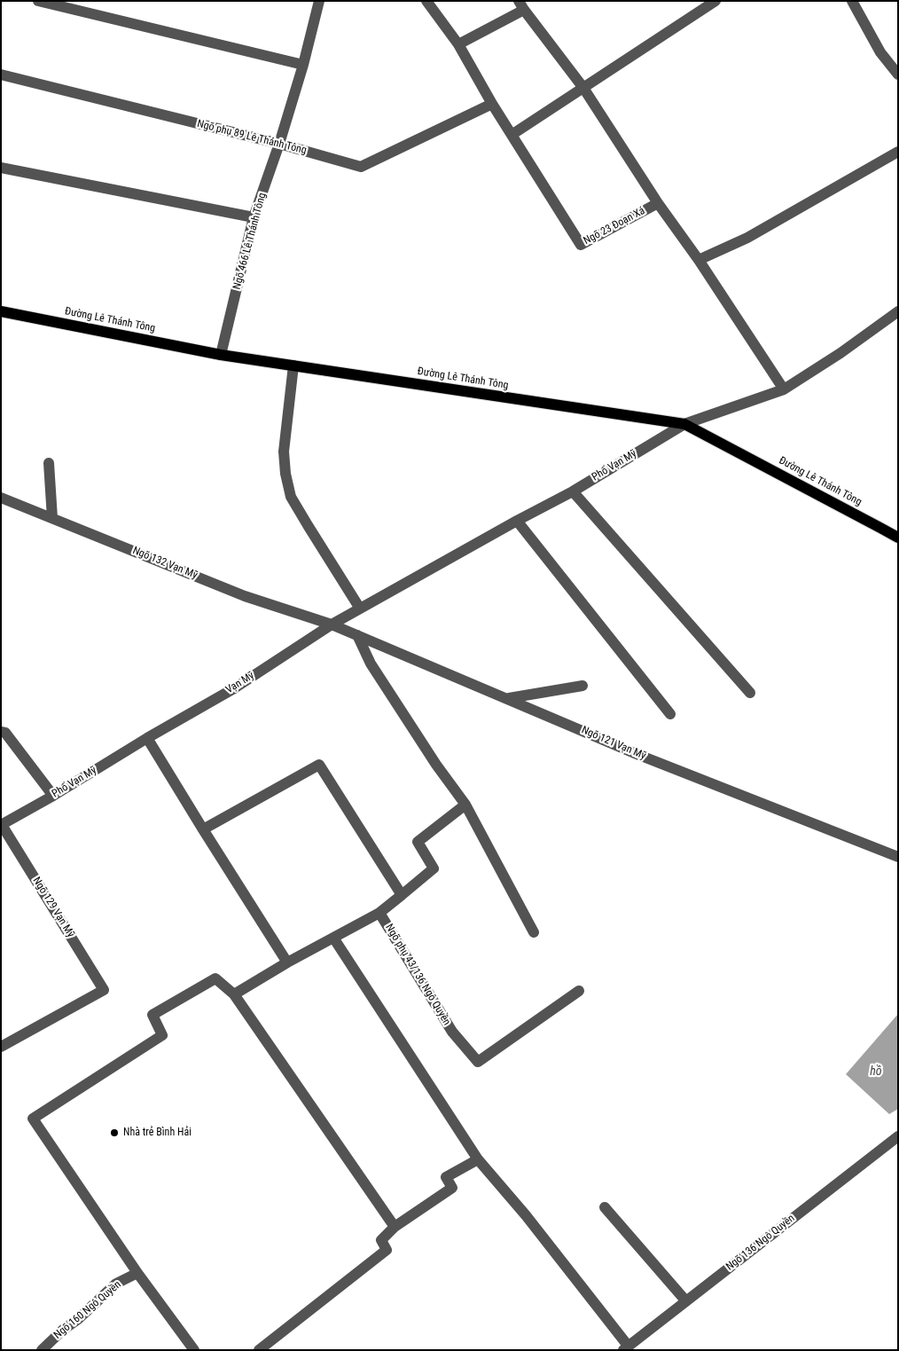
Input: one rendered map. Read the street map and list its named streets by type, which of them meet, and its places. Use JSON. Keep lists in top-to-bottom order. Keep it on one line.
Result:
{"streets":{"main road":["Đường Lê Thánh Tông"],"street":["Ngõ phụ 89 Lê Thánh Tông","Ngõ 23 Đoạn Xá","Ngõ 466 Lê Thánh Tông","Phố Vạn Mỹ","Ngõ 132 Vạn Mỹ","Vạn Mỹ","Ngõ 121 Vạn Mỹ","Ngõ 129 Vạn Mỹ","Ngõ phụ 43/136 Ngô Quyền","Ngõ 136 Ngô Quyền","Ngõ 160 Ngô Quyền"]},"crossings":[["Ngõ phụ 89 Lê Thánh Tông","Ngõ 23 Đoạn Xá"],["Ngõ phụ 89 Lê Thánh Tông","Ngõ 466 Lê Thánh Tông"],["Ngõ 23 Đoạn Xá","Phố Vạn Mỹ"],["Ngõ 466 Lê Thánh Tông","Đường Lê Thánh Tông"],["Đường Lê Thánh Tông","Phố Vạn Mỹ"],["Phố Vạn Mỹ","Ngõ 132 Vạn Mỹ"],["Phố Vạn Mỹ","Vạn Mỹ"],["Phố Vạn Mỹ","Ngõ 121 Vạn Mỹ"],["Phố Vạn Mỹ","Ngõ 129 Vạn Mỹ"],["Ngõ 132 Vạn Mỹ","Vạn Mỹ"],["Ngõ 132 Vạn Mỹ","Ngõ 121 Vạn Mỹ"],["Vạn Mỹ","Ngõ 121 Vạn Mỹ"]],"water":["hồ"],"places":["Nhà trẻ Bình Hải"]}
